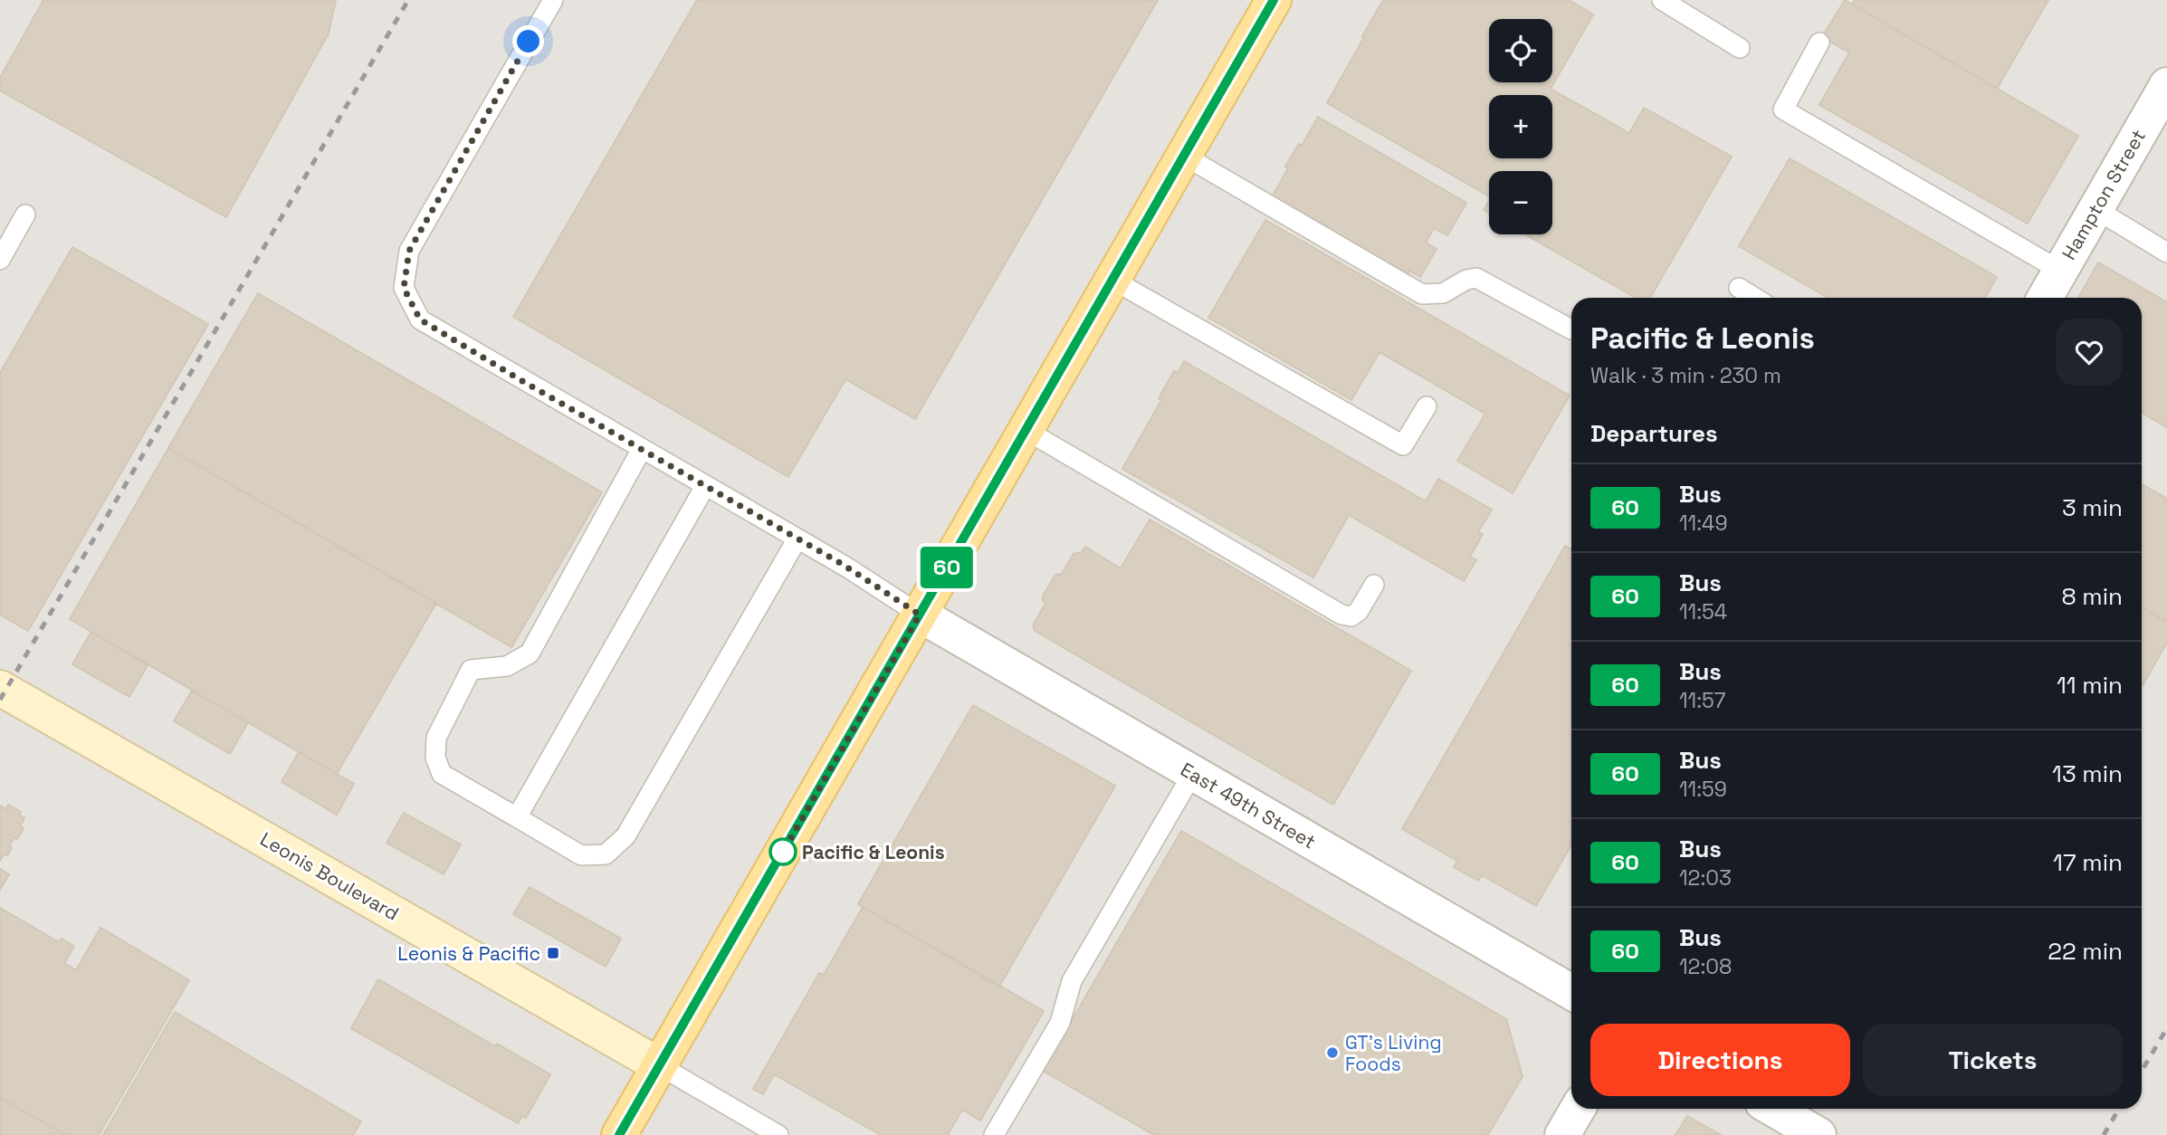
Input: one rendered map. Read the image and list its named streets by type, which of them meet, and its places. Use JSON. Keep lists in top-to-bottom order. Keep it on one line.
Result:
{"streets":{"main road":["Leonis Boulevard"],"street":["Hampton Street","East 49th Street"]},"places":{"other":["Pacific & Leonis","GT's Living Foods"],"transit":["Leonis & Pacific"]},"lines":["bus line 60"],"page":{"on_map":"60","map_buttons":["+","−"],"heading":[["Pacific & Leonis","Walk · 3 min · 230 m"],"Departures"],"list":[{"mark":"60","name":"Bus","note":"11:49","value":"3 min"},{"mark":"60","name":"Bus","note":"11:54","value":"8 min"},{"mark":"60","name":"Bus","note":"11:57","value":"11 min"},{"mark":"60","name":"Bus","note":"11:59","value":"13 min"},{"mark":"60","name":"Bus","note":"12:03","value":"17 min"},{"mark":"60","name":"Bus","note":"12:08","value":"22 min"}],"buttons":["Directions","Tickets"]}}
